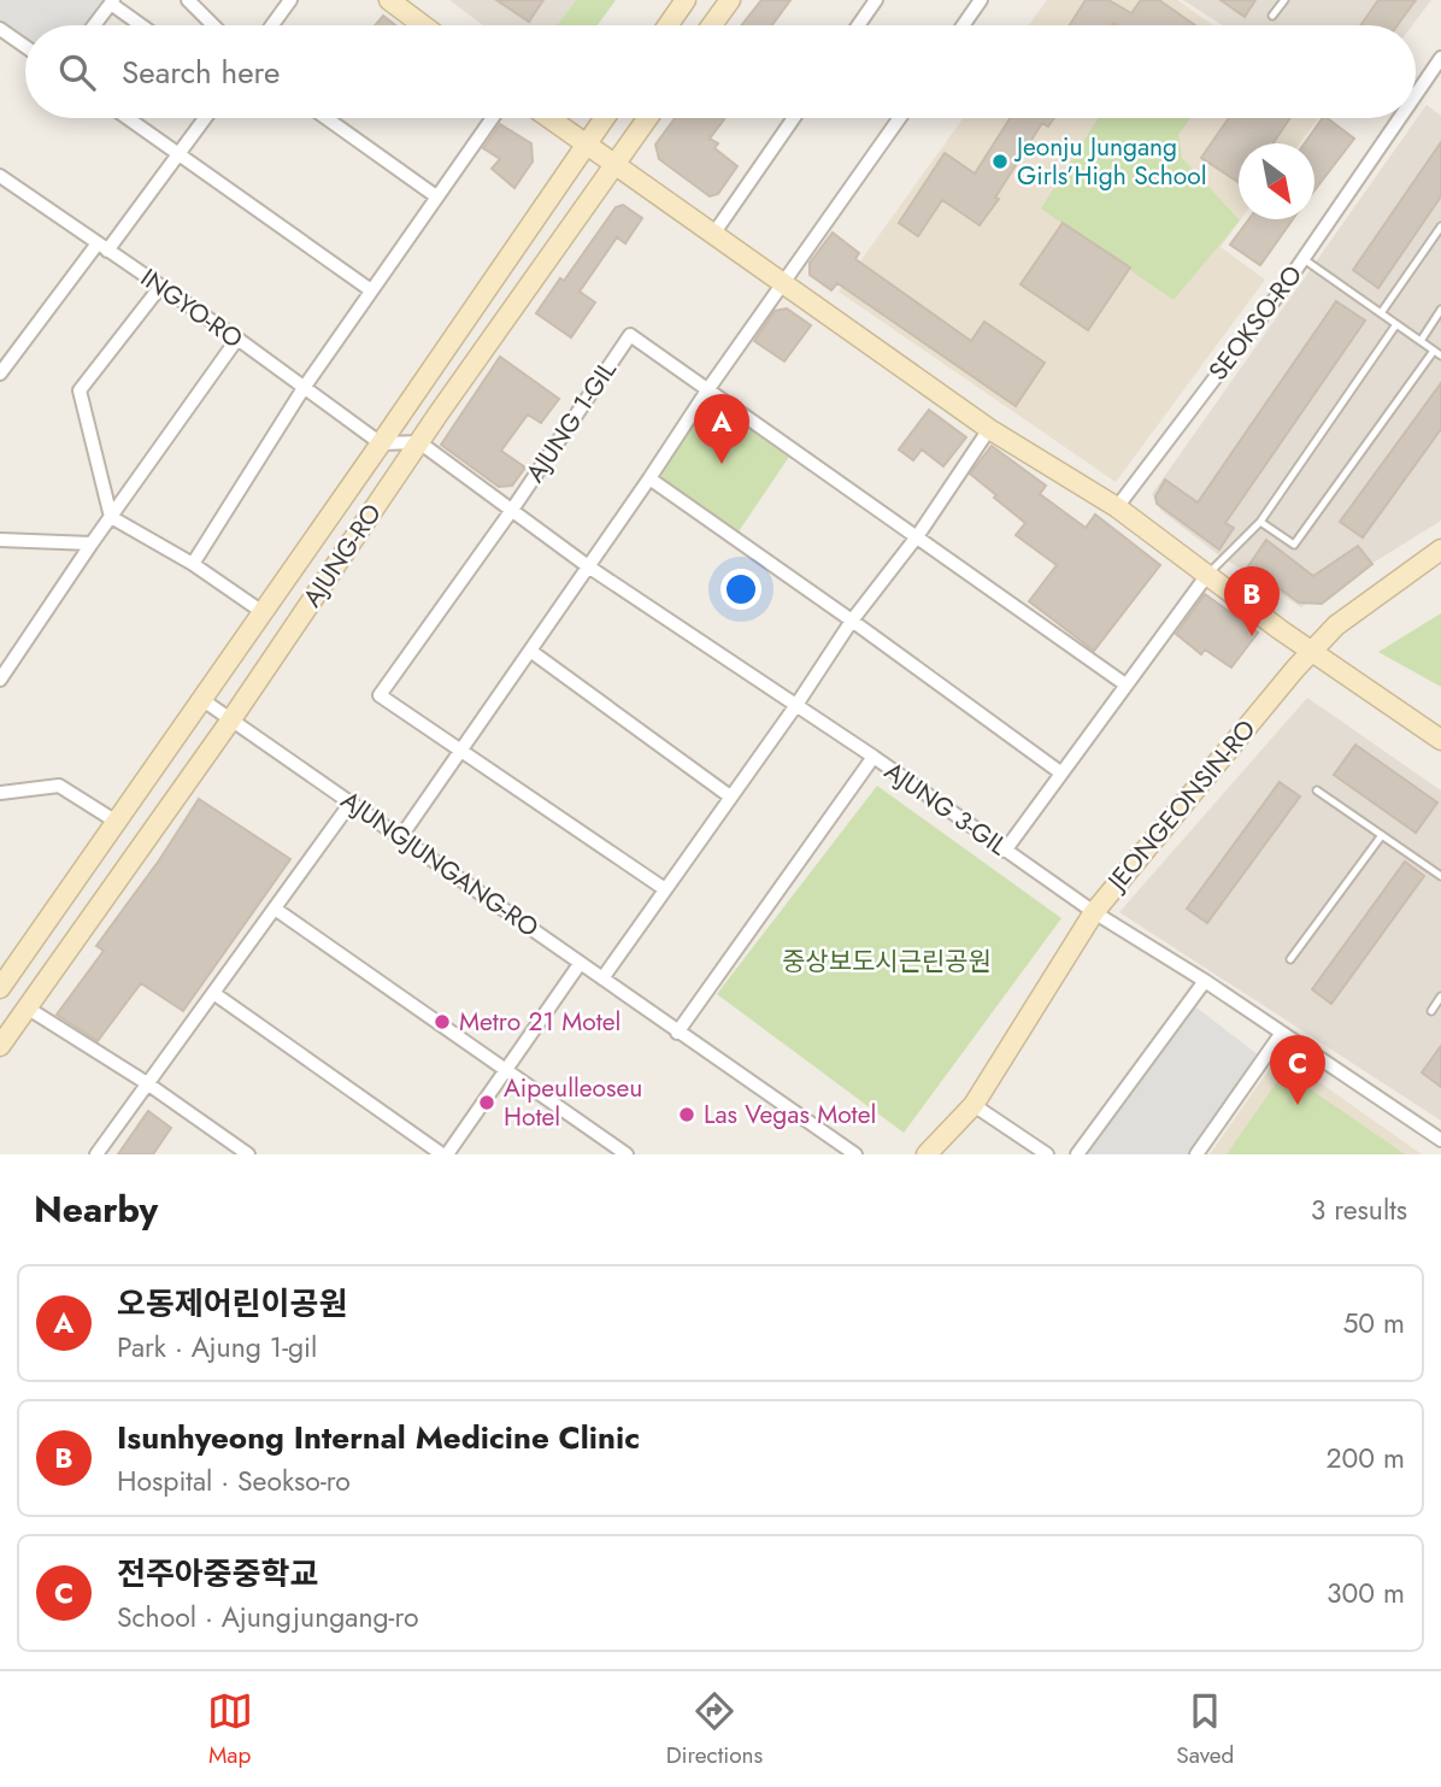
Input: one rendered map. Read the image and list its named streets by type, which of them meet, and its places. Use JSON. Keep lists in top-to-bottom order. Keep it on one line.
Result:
{"streets":{"street":["INGYO-RO","SEOKSO-RO","AJUNG 1-GIL","AJUNG-RO","JEONGEONSIN-RO","AJUNG 3-GIL","AJUNGJUNGANG-RO"]},"crossings":[["INGYO-RO","AJUNG-RO"],["AJUNG 1-GIL","AJUNG 3-GIL"],["AJUNG-RO","AJUNGJUNGANG-RO"],["JEONGEONSIN-RO","AJUNG 3-GIL"]],"parks":["중상보도시근린공원"],"places":["Jeonju Jungang Girls’High School","Metro 21 Motel","Aipeulleoseu Hotel","Las Vegas Motel"],"north":"bottom right","page":{"search":"Search here","pins":["A","B","C"],"heading":["Nearby","3 results"],"list":[{"mark":"A","name":"오동제어린이공원","note":"Park · Ajung 1-gil","value":"50 m"},{"mark":"B","name":"Isunhyeong Internal Medicine Clinic","note":"Hospital · Seokso-ro","value":"200 m"},{"mark":"C","name":"전주아중중학교","note":"School · Ajungjungang-ro","value":"300 m"}],"nav":["Map","Directions","Saved"]}}
